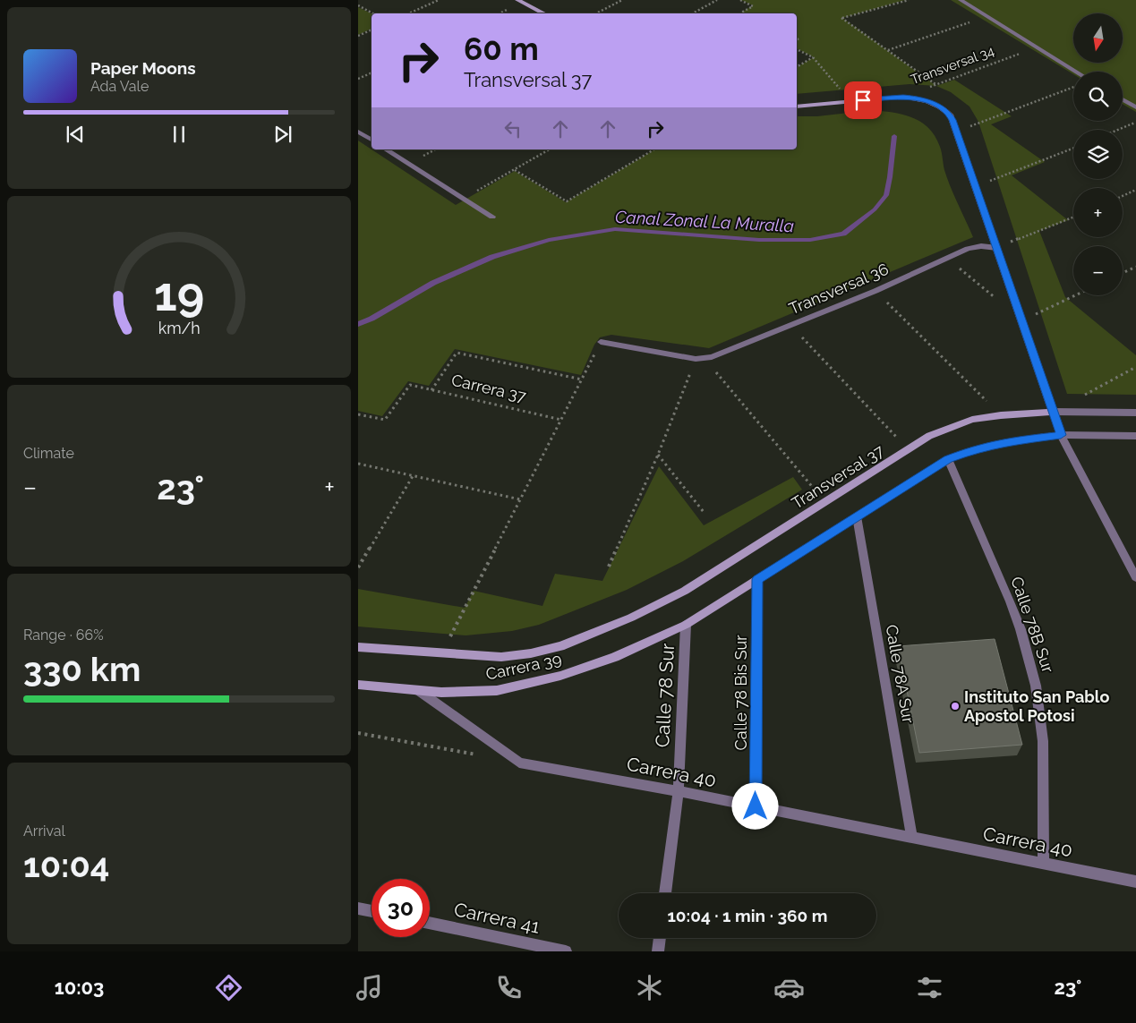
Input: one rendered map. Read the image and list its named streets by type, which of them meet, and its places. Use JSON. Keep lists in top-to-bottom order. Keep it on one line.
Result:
{"streets":{"street":["Transversal 34","Transversal 36","Transversal 37","Calle 78B Sur","Carrera 39","Calle 78A Sur","Calle 78 Bis Sur","Calle 78 Sur","Carrera 40","Carrera 41"],"path":["Carrera 37"]},"crossings":[["Transversal 37","Carrera 39"],["Calle 78B Sur","Carrera 40"],["Carrera 39","Calle 78 Sur"],["Carrera 39","Carrera 40"],["Calle 78A Sur","Carrera 40"],["Calle 78 Bis Sur","Carrera 40"],["Calle 78 Sur","Carrera 40"]],"water":["Canal Zonal La Muralla"],"places":["Instituto San Pablo Apostol Potosi"],"north":"bottom","page":{"map_buttons":["+","−"],"turn":["60 m","Transversal 37"],"song":["Paper Moons","Ada Vale"],"tile":["Climate",["Range · 66%","330 km"],["Arrival","10:04"]],"heat":["−","23°","+"],"limit":"30","trip":"10:04 · 1 min · 360 m","tabs":["10:03","23°"],"gauge":["19","km/h"]}}
